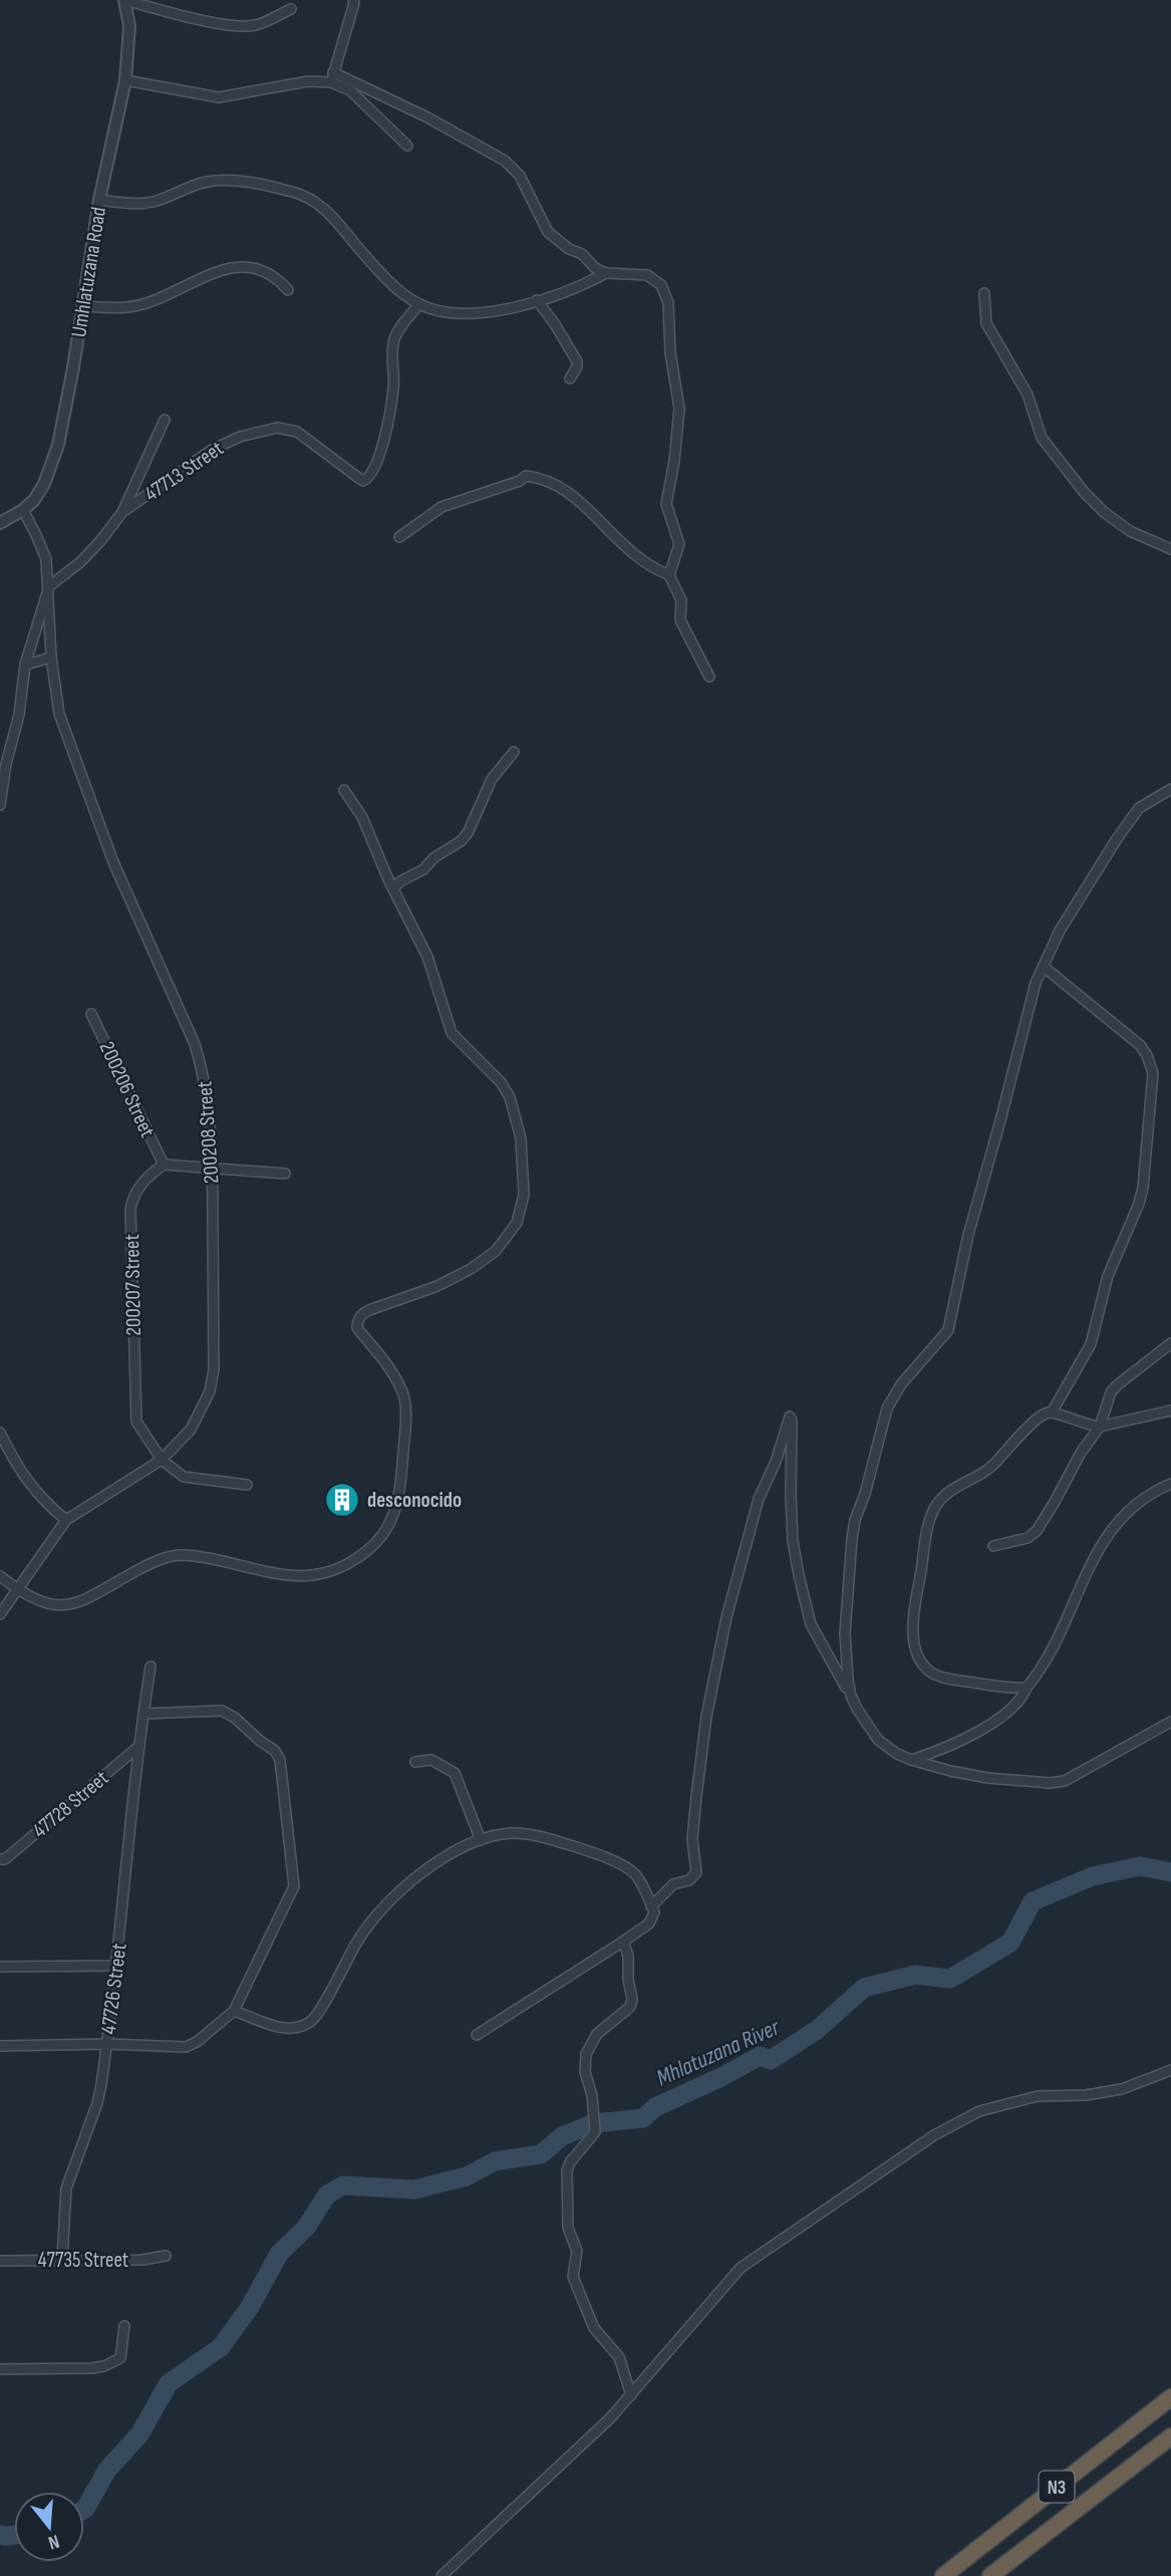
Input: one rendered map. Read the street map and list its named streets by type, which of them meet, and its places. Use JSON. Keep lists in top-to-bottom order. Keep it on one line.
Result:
{"streets":{"highway":["N3"],"street":["Umhlatuzana Road","47713 Street","200206 Street","200208 Street","200207 Street","47728 Street","47726 Street","47735 Street"]},"crossings":[["Umhlatuzana Road","200208 Street"],["200206 Street","200207 Street"],["200208 Street","200207 Street"],["47728 Street","47726 Street"],["47726 Street","47735 Street"]],"water":["Mhlatuzana River"],"places":{"building":["desconocido"]},"north":"bottom"}
